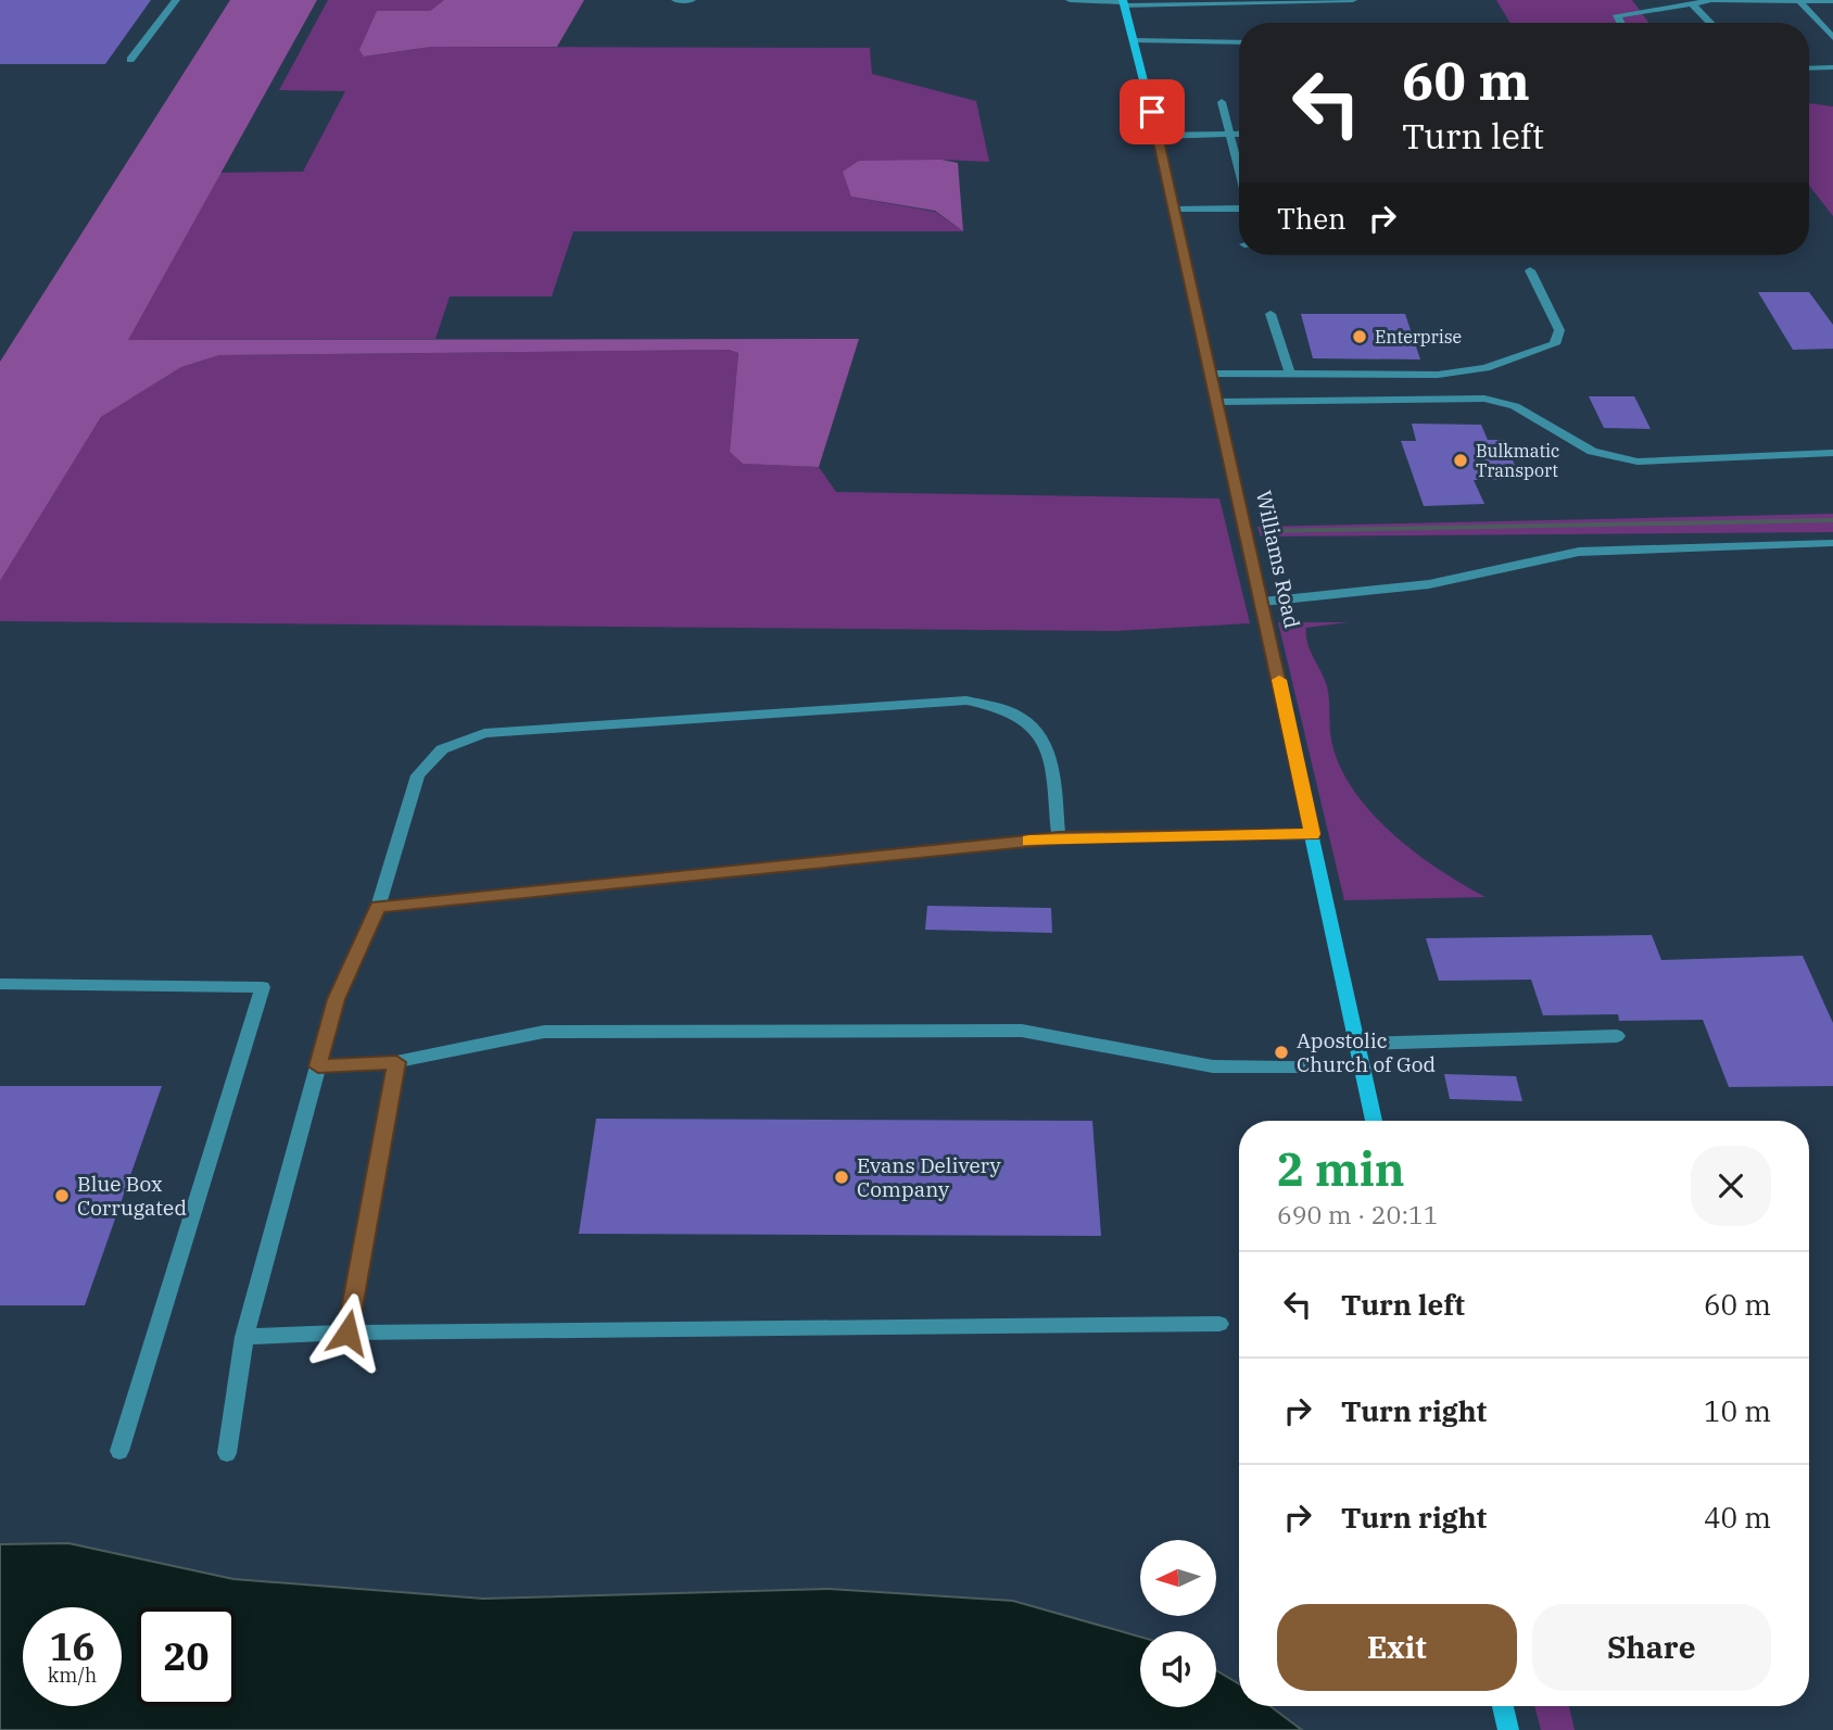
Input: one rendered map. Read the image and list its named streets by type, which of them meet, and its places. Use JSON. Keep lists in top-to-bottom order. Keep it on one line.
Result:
{"streets":{"main road":["Williams Road"]},"places":["Enterprise","Bulkmatic Transport","Apostolic Church of God","Evans Delivery Company","Blue Box Corrugated"],"north":"left","page":{"turn":["60 m","Turn left"],"then":"Then","heading":["2 min","690 m · 20:11"],"list":[{"name":"Turn left","value":"60 m"},{"name":"Turn right","value":"10 m"},{"name":"Turn right","value":"40 m"}],"buttons":["Exit","Share"],"speed":"16 km/h","limit":"20"}}
